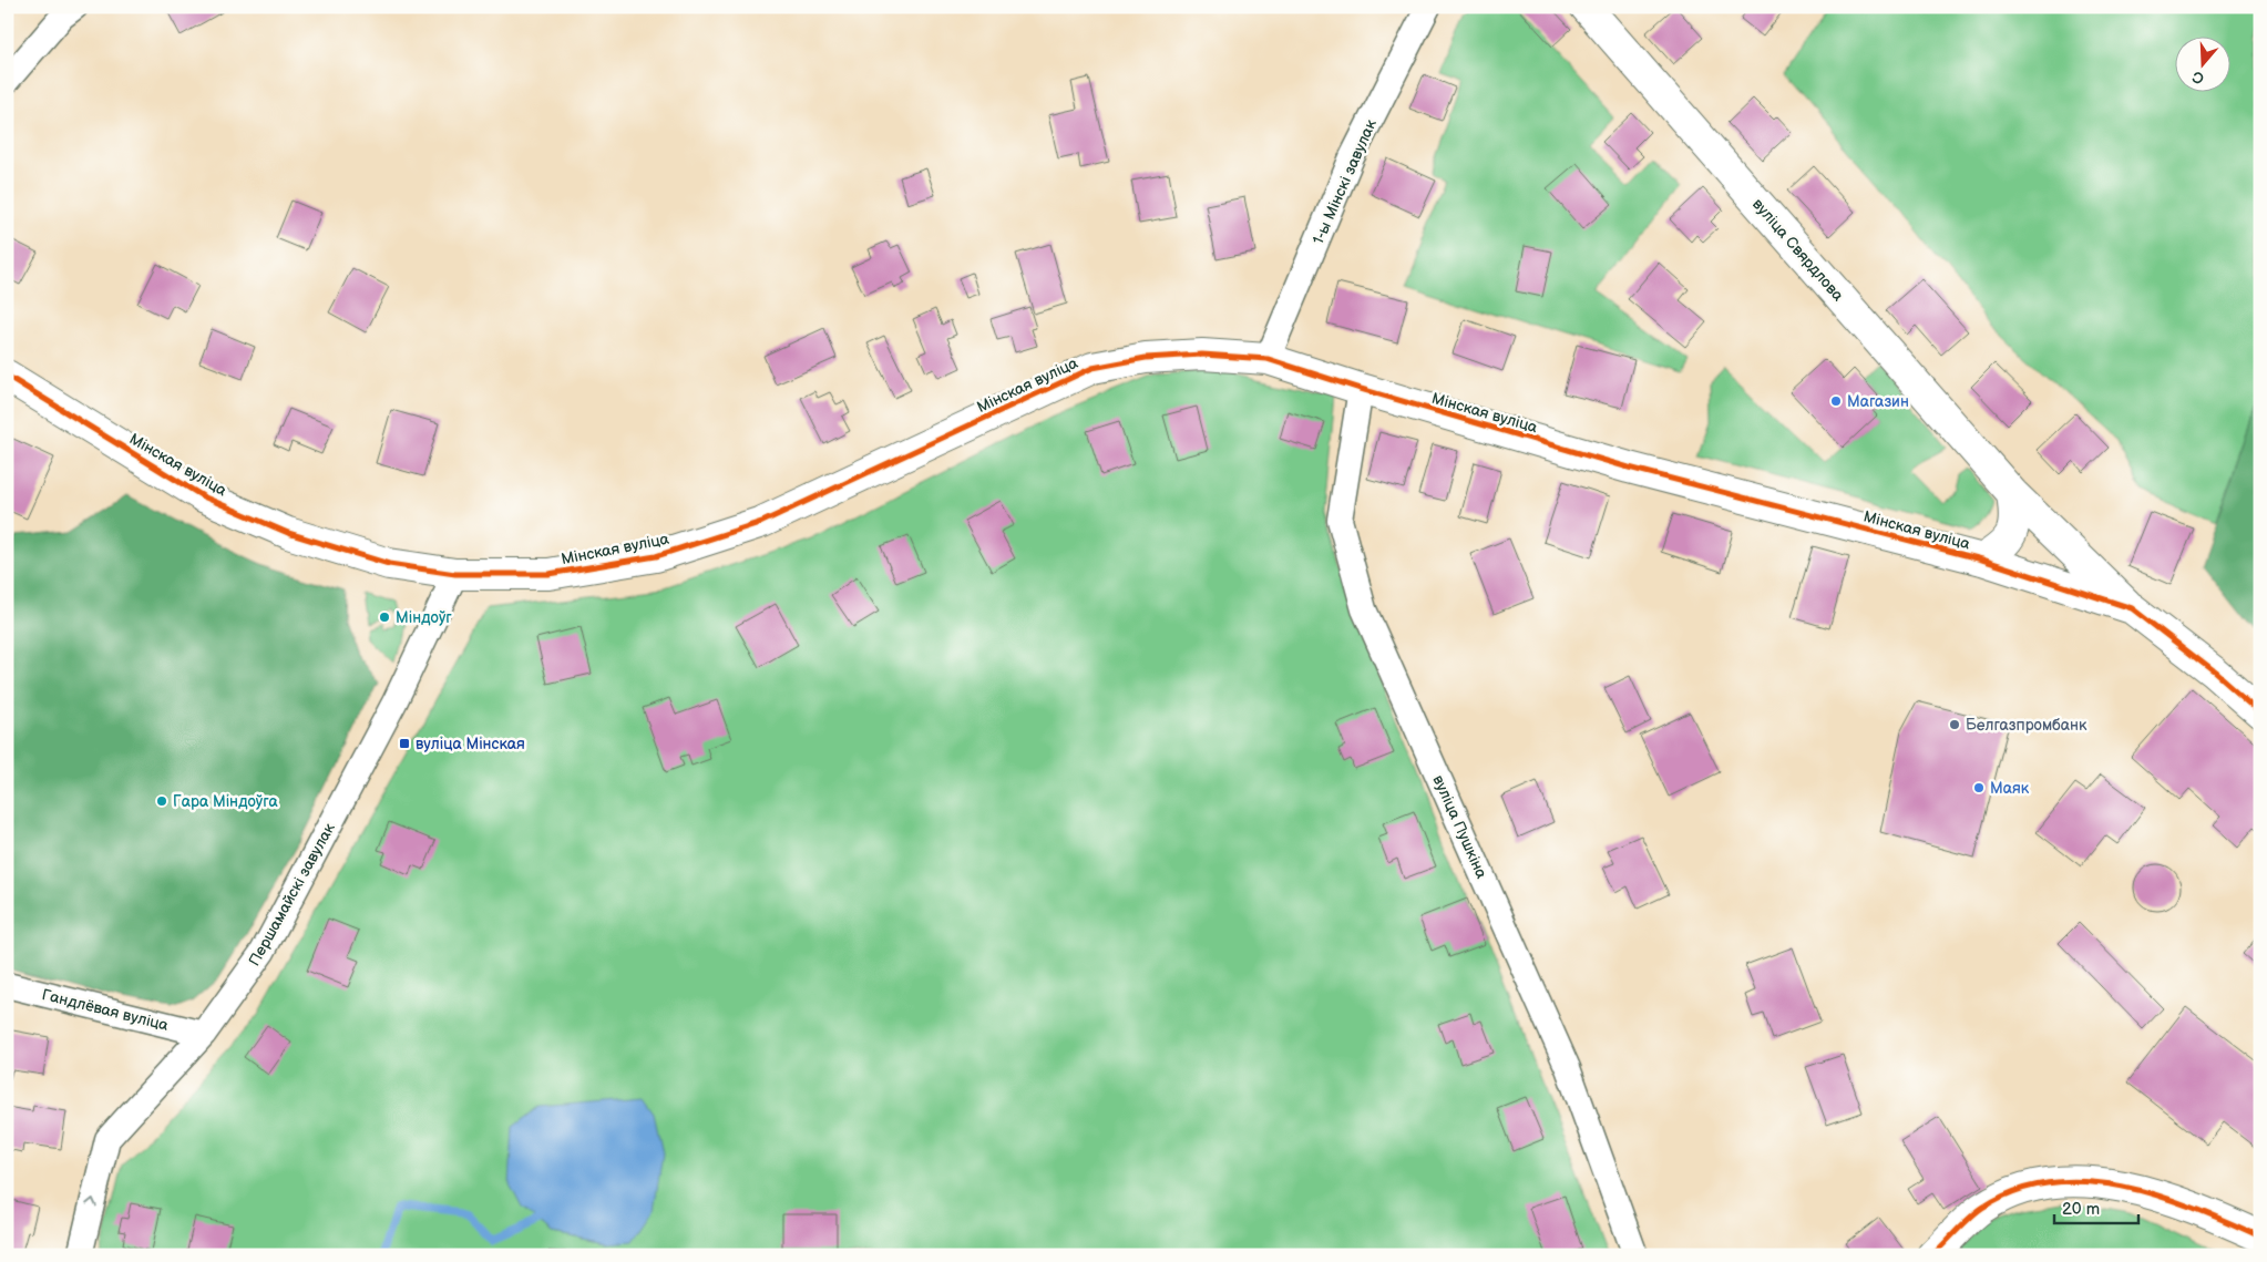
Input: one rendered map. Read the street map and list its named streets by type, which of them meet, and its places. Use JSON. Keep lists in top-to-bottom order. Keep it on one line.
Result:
{"streets":{"street":["1-ы Мінскі завулак","вуліца Свярдлова","Мінская вуліца","вуліца Пушкіна","Першамайскі завулак","Гандлёвая вуліца"]},"crossings":[["1-ы Мінскі завулак","Мінская вуліца"],["вуліца Свярдлова","Мінская вуліца"],["Мінская вуліца","вуліца Пушкіна"],["Мінская вуліца","Першамайскі завулак"],["Першамайскі завулак","Гандлёвая вуліца"]],"places":{"other":["Магазин","Міндоўг","Белгазпромбанк","Маяк","Гара Міндоўга"],"transit":["вуліца Мінская"]},"scale_bar":"20 m","north":"bottom"}
